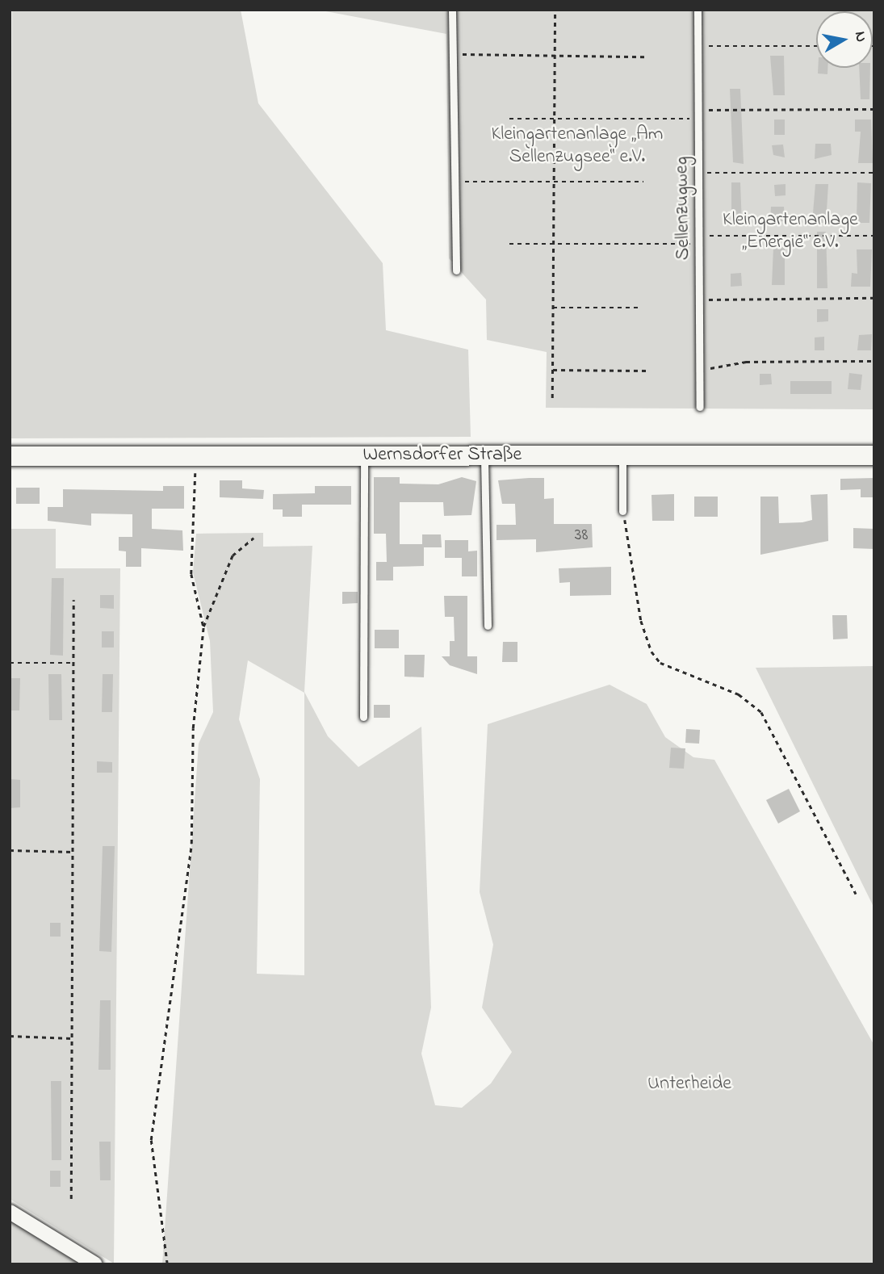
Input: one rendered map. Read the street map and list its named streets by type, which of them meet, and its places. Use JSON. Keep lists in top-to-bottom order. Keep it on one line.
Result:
{"streets":{"main road":["Wernsdorfer Straße"],"lane":["Sellenzugweg"]},"parks":["Kleingartenanlage „Am Sellenzugsee“ e.V.","Kleingartenanlage „Energie“ e.V.","Unterheide"],"house_numbers":["38"],"north":"right"}
